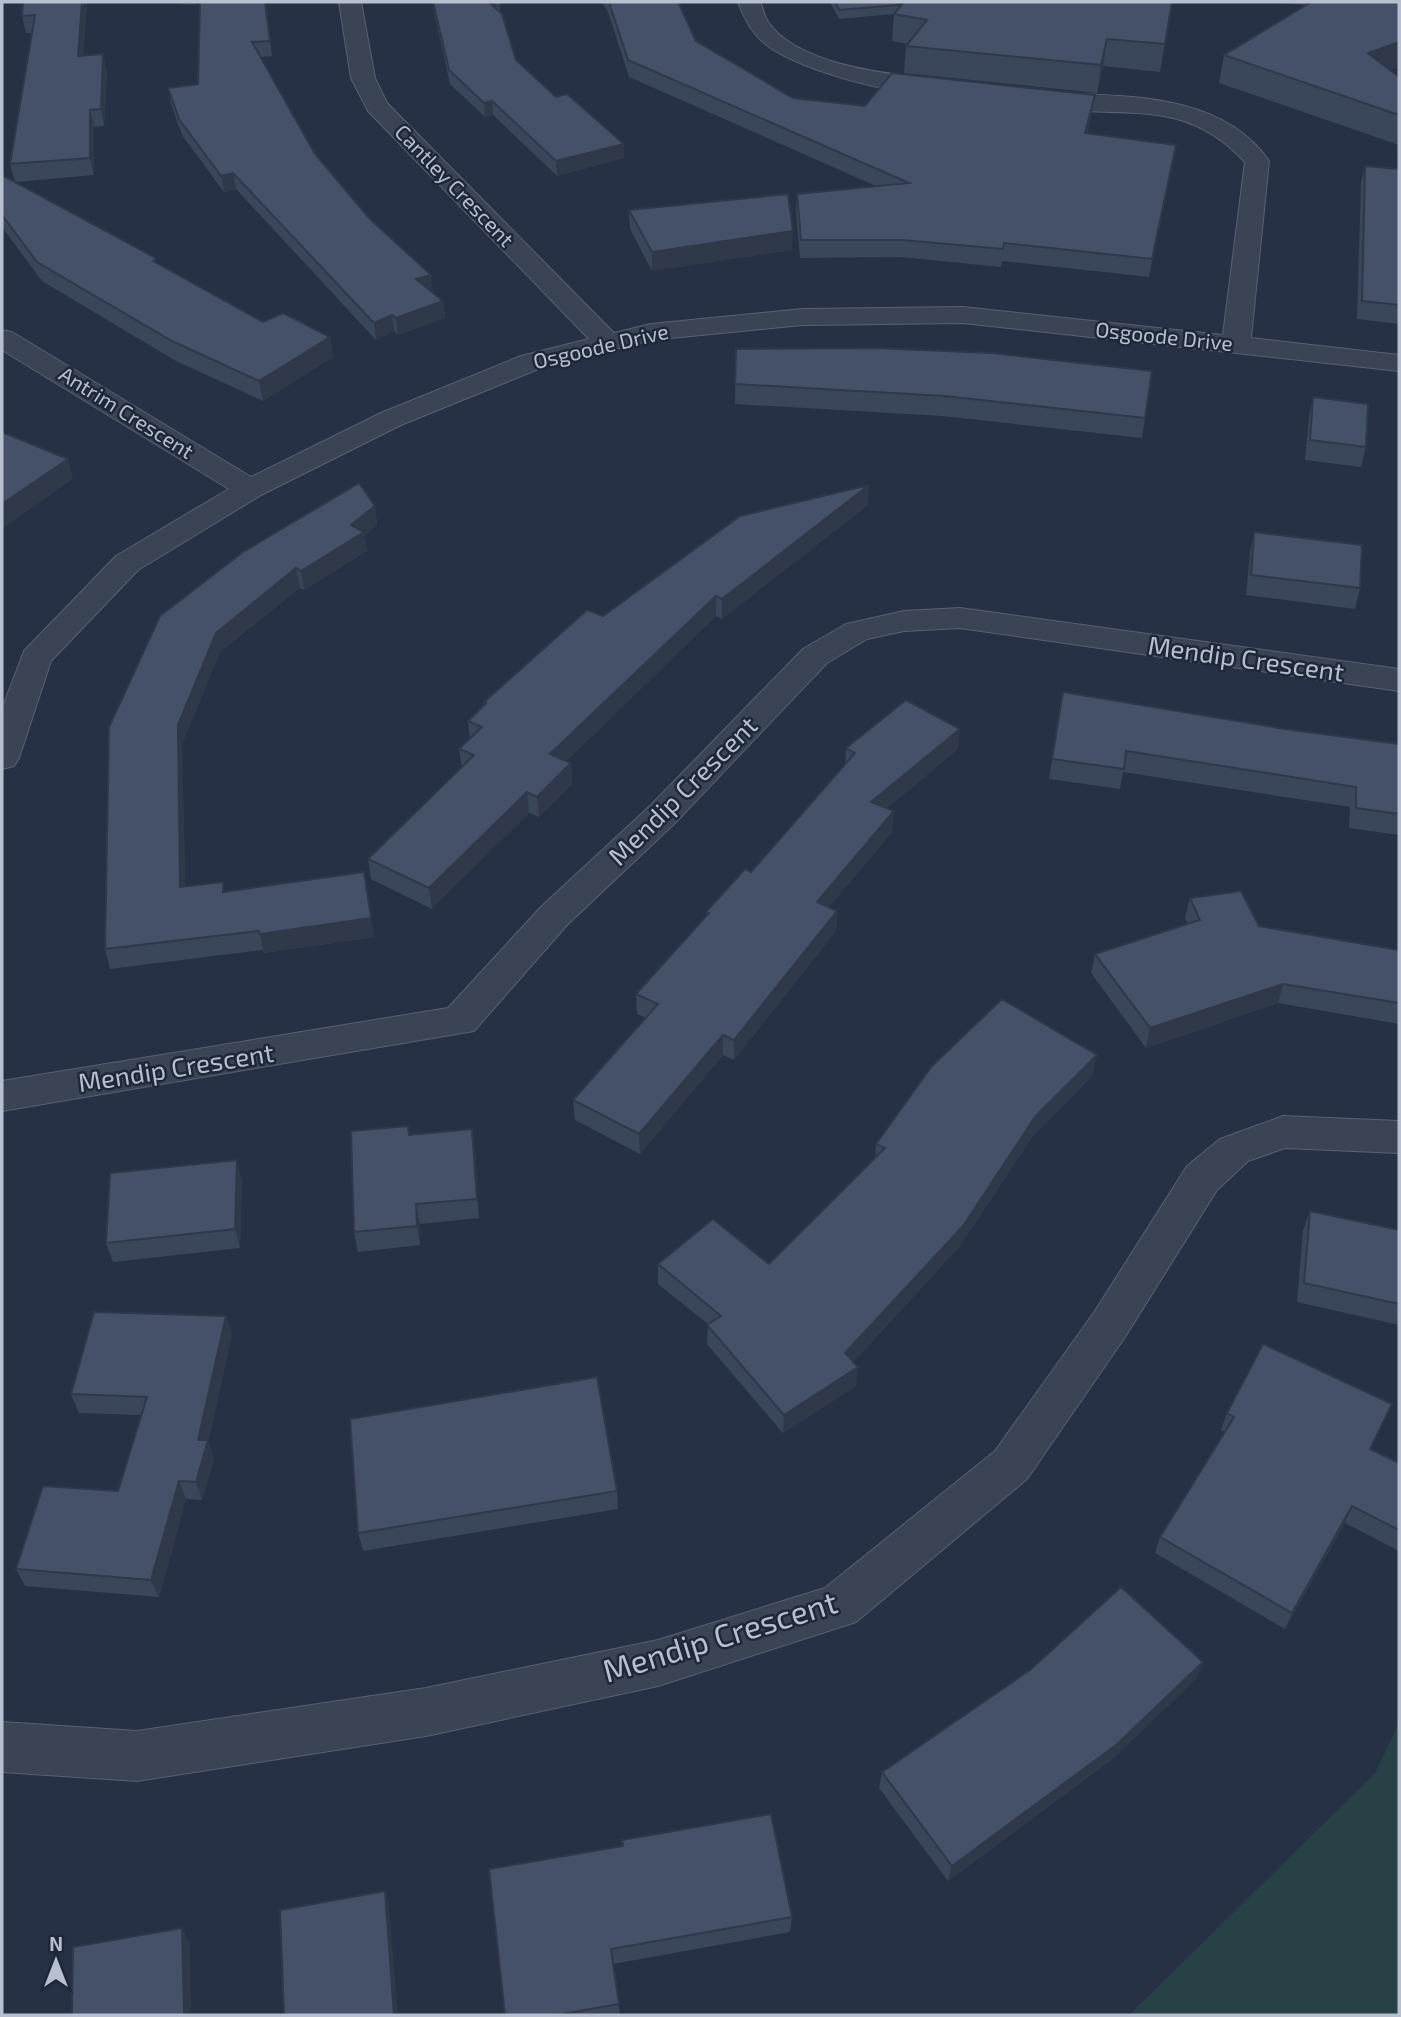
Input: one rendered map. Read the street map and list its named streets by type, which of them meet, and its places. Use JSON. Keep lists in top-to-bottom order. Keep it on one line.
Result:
{"streets":{"street":["Cantley Crescent","Osgoode Drive","Antrim Crescent","Mendip Crescent"]},"crossings":[["Cantley Crescent","Osgoode Drive"],["Osgoode Drive","Antrim Crescent"]],"north":"top"}
